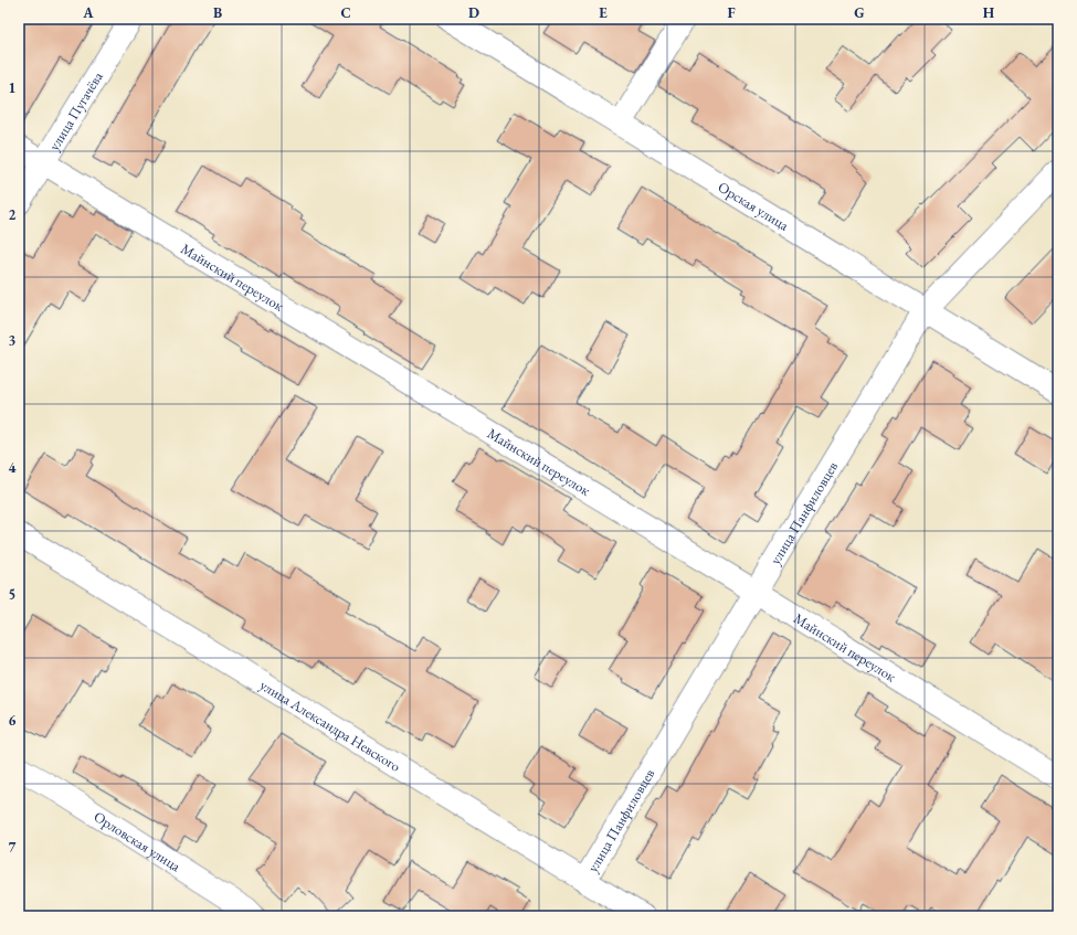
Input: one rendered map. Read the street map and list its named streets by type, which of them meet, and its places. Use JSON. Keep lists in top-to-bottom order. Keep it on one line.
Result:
{"streets":{"street":["улица Пугачёва","Орская улица","Майнский переулок","улица Панфиловцев","улица Александра Невского","Орловская улица"]},"crossings":[["улица Пугачёва","Майнский переулок"],["Орская улица","улица Панфиловцев"],["Майнский переулок","улица Панфиловцев"],["улица Панфиловцев","улица Александра Невского"]],"grid":{"columns":["A","B","C","D","E","F","G","H"],"rows":["1","2","3","4","5","6","7"]}}
